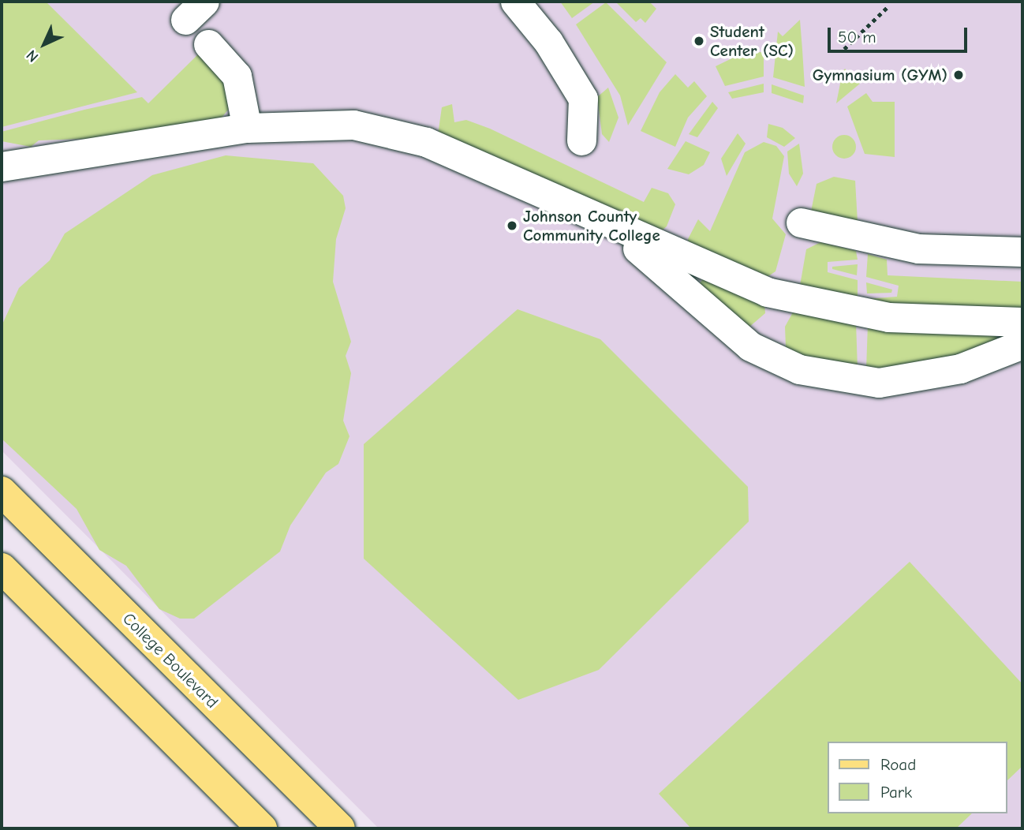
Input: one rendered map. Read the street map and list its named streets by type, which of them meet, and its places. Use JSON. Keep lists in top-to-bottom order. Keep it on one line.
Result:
{"streets":{"main road":["College Boulevard"]},"places":["Student Center (SC)","Gymnasium (GYM)","Johnson County Community College"],"legend":["Road","Park"],"scale_bar":"50 m","north":"bottom left"}
